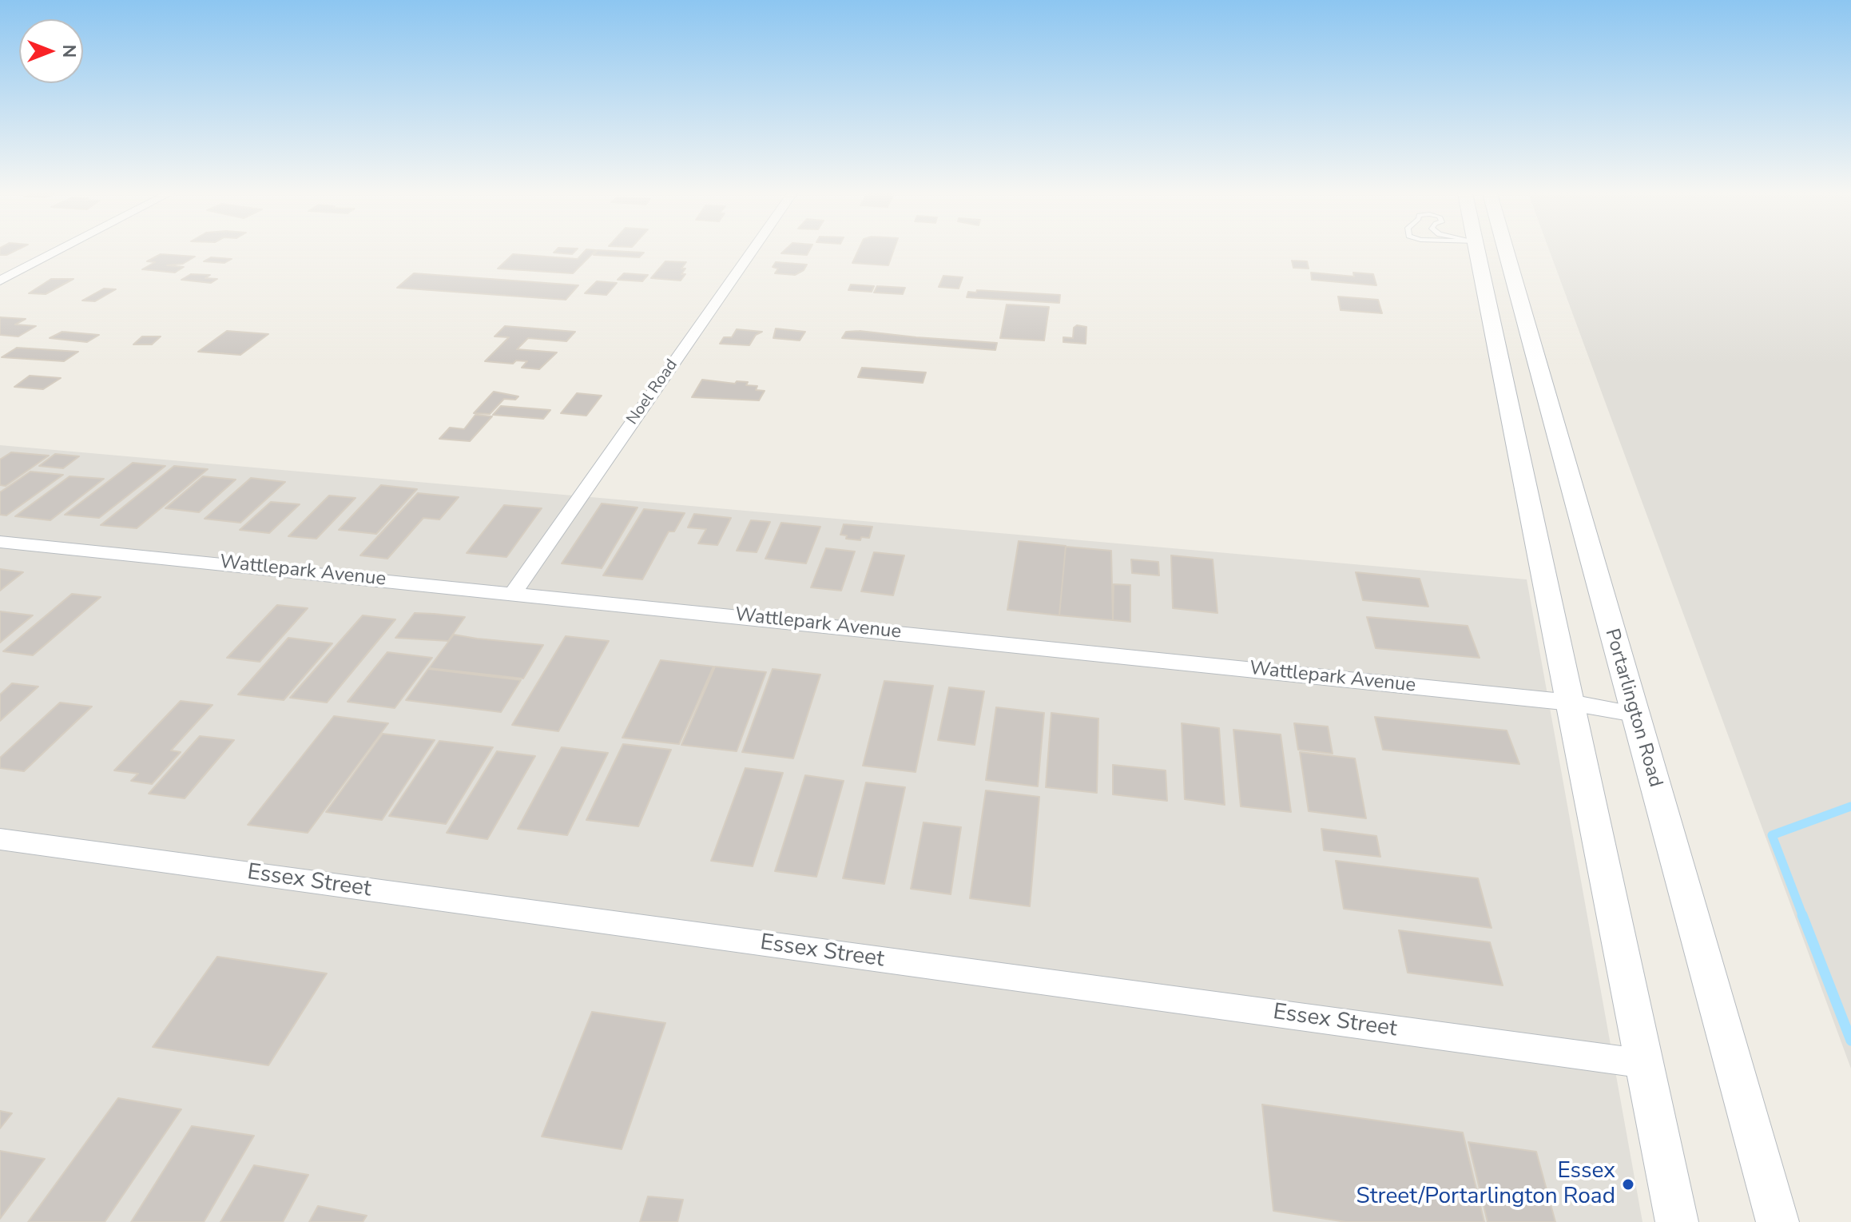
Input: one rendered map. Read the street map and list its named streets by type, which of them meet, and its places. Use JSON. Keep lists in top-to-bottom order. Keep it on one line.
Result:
{"streets":{"main road":["Portarlington Road"],"street":["Noel Road","Wattlepark Avenue","Essex Street"]},"crossings":[["Noel Road","Wattlepark Avenue"],["Wattlepark Avenue","Portarlington Road"]],"places":["Essex Street/Portarlington Road"],"north":"right"}
